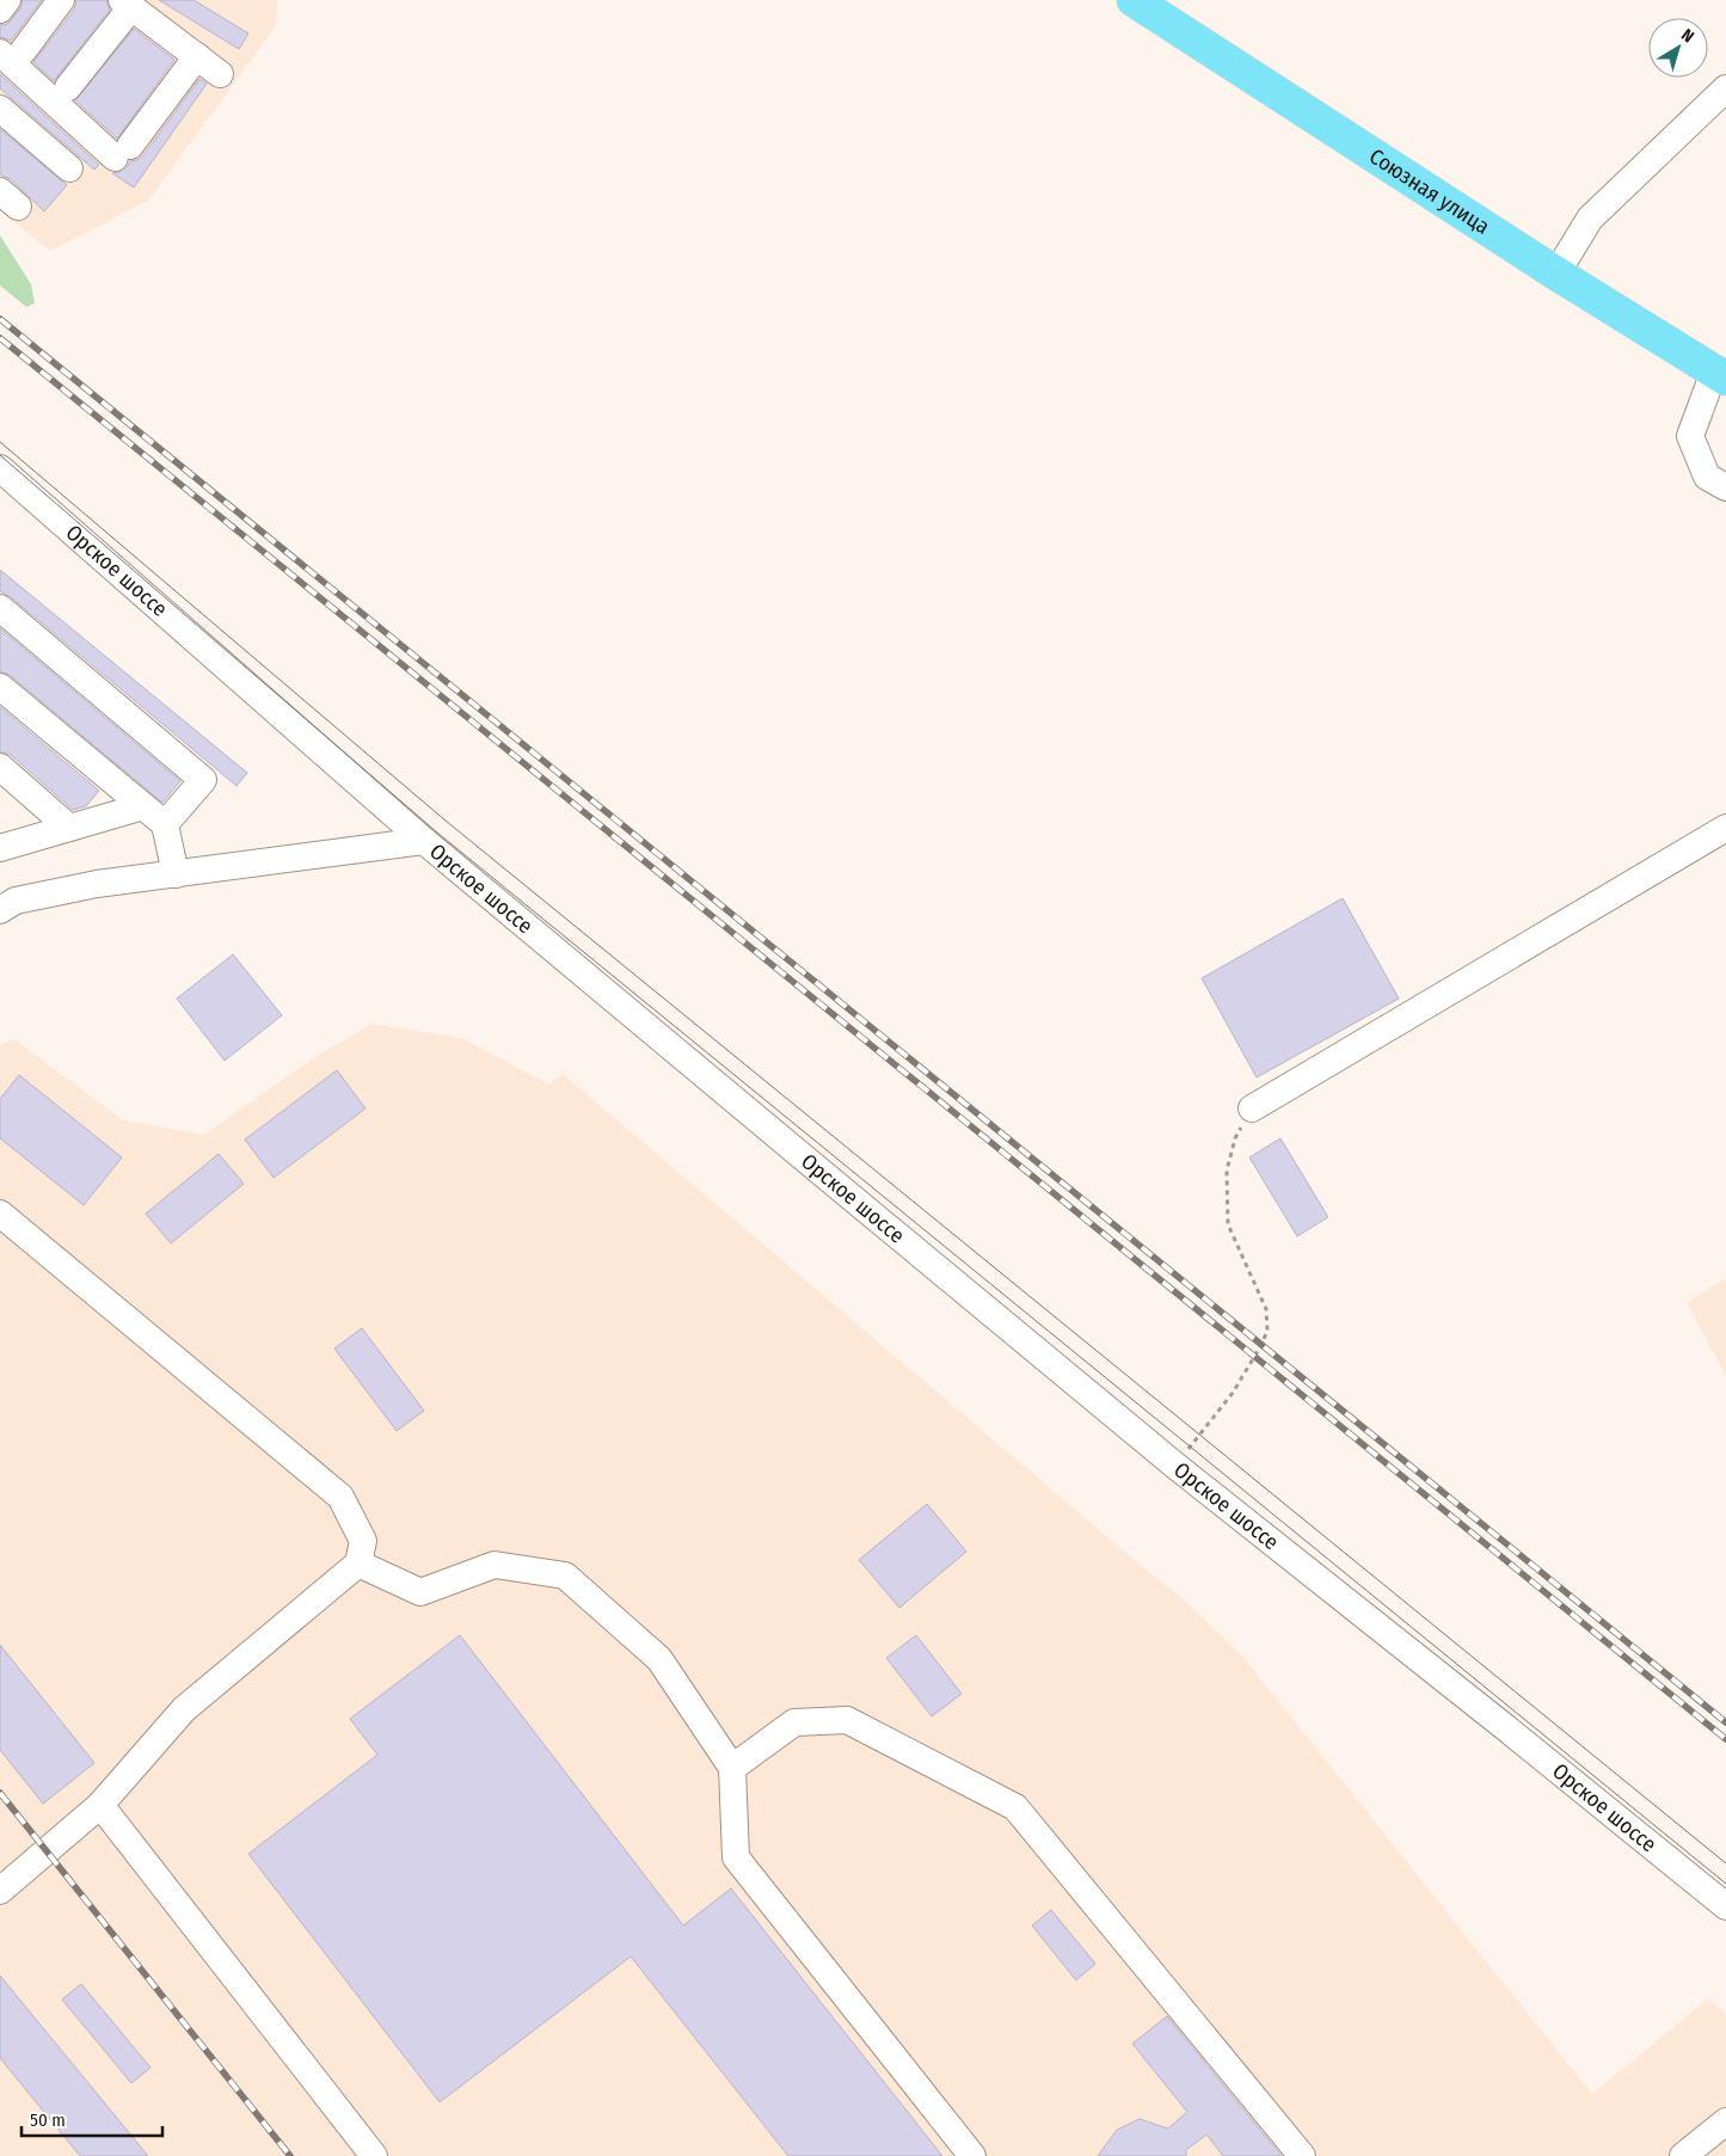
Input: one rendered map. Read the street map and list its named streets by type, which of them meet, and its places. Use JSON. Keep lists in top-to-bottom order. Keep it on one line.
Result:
{"streets":{"main road":["Союзная улица"],"street":["Орское шоссе"]},"scale_bar":"50 m","north":"top right"}
